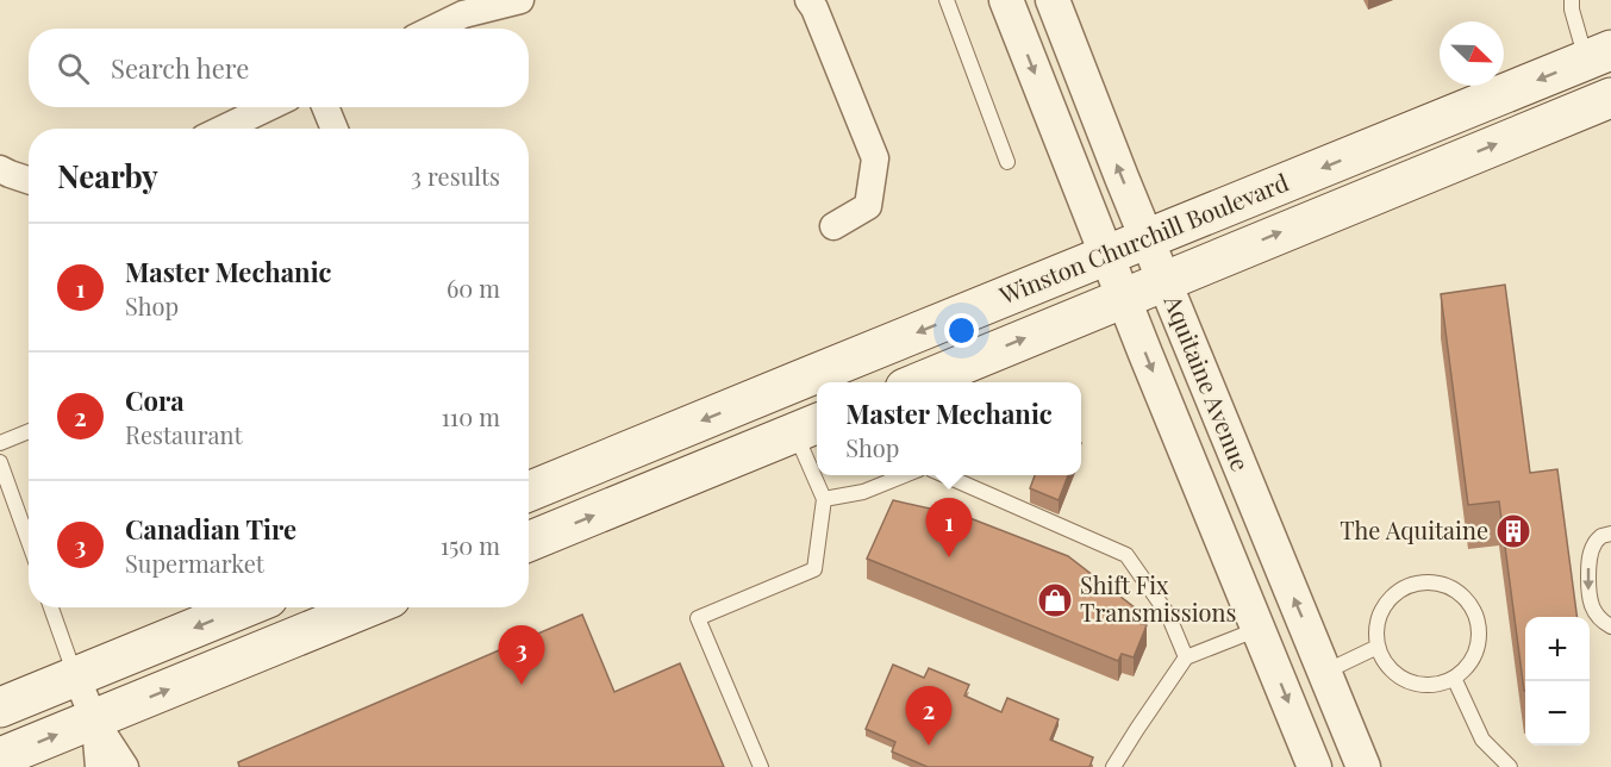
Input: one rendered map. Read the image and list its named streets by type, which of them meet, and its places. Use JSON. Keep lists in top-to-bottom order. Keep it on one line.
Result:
{"streets":{"main road":["Winston Churchill Boulevard"],"street":["Aquitaine Avenue"]},"crossings":[["Winston Churchill Boulevard","Aquitaine Avenue"]],"places":{"building":["The Aquitaine"],"shop":["Shift Fix Transmissions"]},"north":"bottom right","page":{"search":"Search here","heading":["Nearby","3 results"],"list":[{"mark":"1","name":"Master Mechanic","note":"Shop","value":"60 m"},{"mark":"2","name":"Cora","note":"Restaurant","value":"110 m"},{"mark":"3","name":"Canadian Tire","note":"Supermarket","value":"150 m"}],"popup":["Master Mechanic","Shop"],"pins":["1","3","2"],"map_buttons":["+","−"]}}
